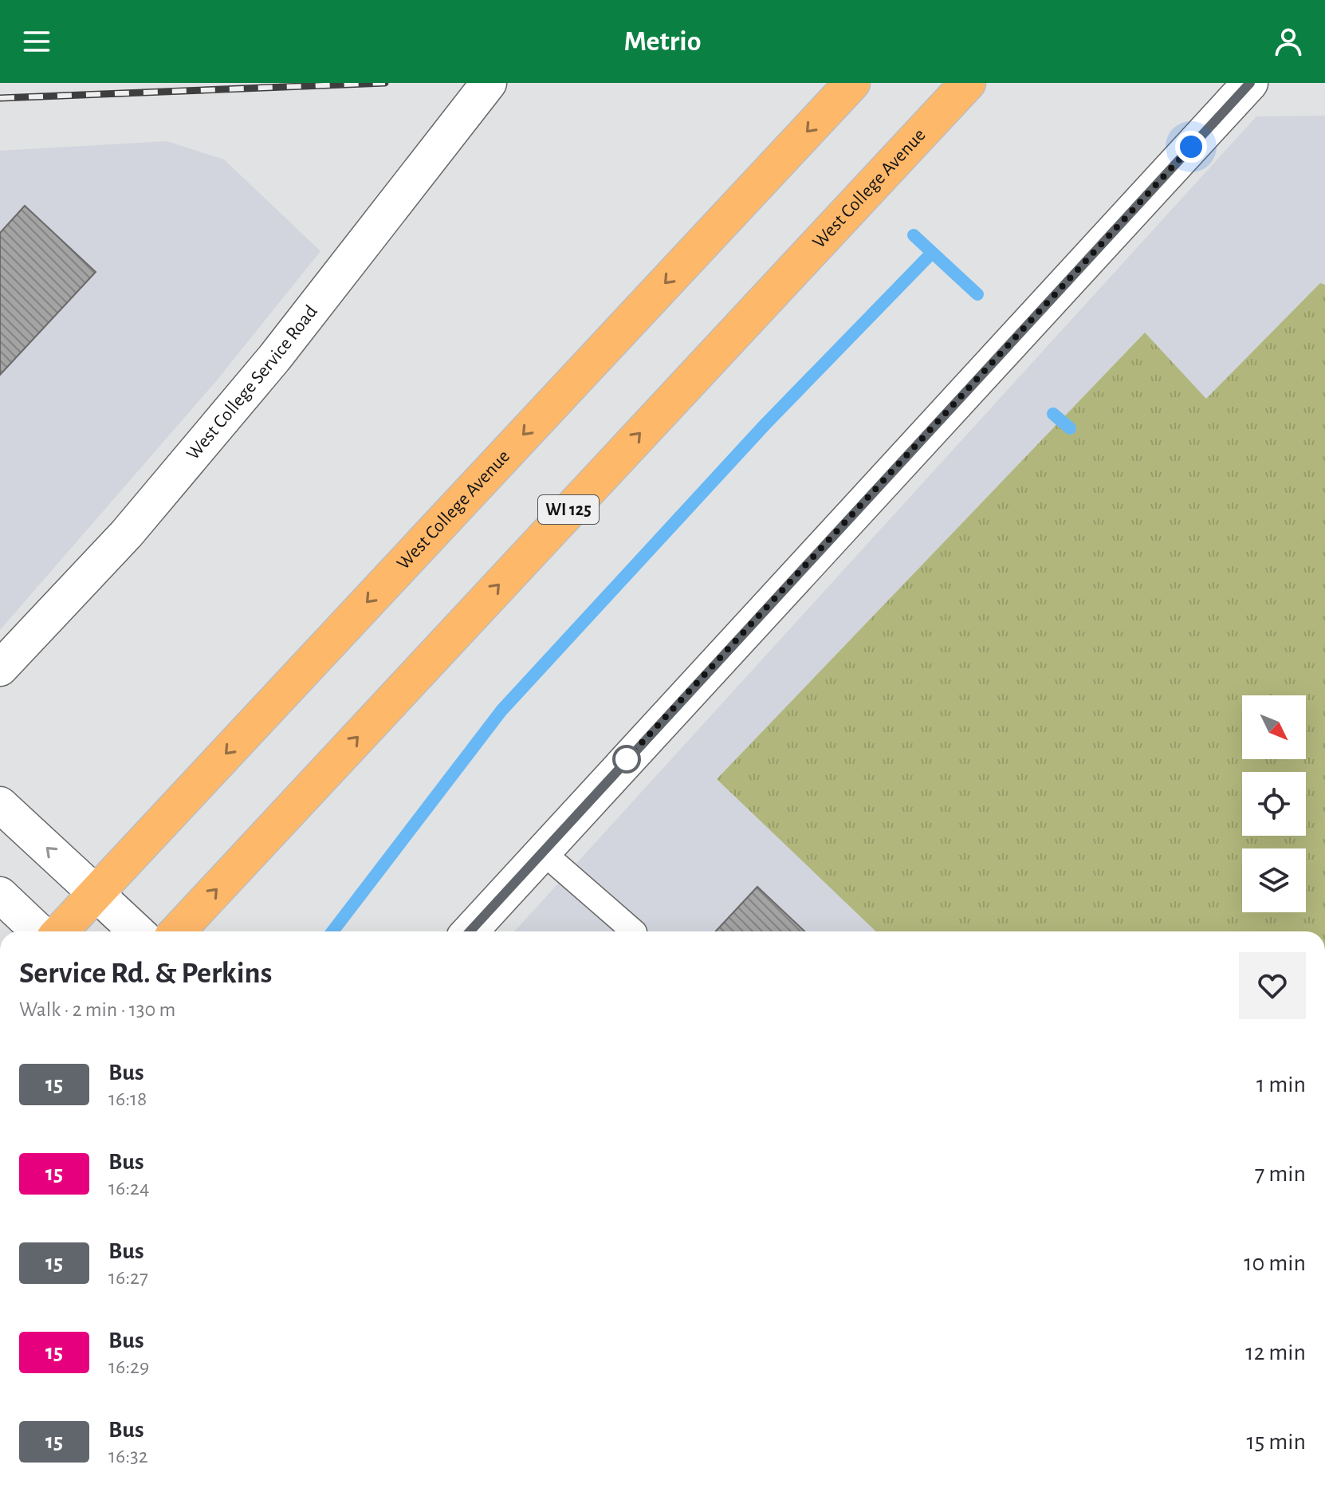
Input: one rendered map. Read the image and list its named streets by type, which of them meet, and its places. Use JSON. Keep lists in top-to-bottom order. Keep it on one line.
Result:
{"streets":{"main road":["West College Avenue","WI 125"],"street":["West College Service Road"]},"lines":["bus line 15"],"north":"bottom right","page":{"header":"Metrio","heading":["Service Rd. & Perkins","Walk · 2 min · 130 m"],"list":[{"mark":"15","name":"Bus","note":"16:18","value":"1 min"},{"mark":"15","name":"Bus","note":"16:24","value":"7 min"},{"mark":"15","name":"Bus","note":"16:27","value":"10 min"},{"mark":"15","name":"Bus","note":"16:29","value":"12 min"},{"mark":"15","name":"Bus","note":"16:32","value":"15 min"}]}}
